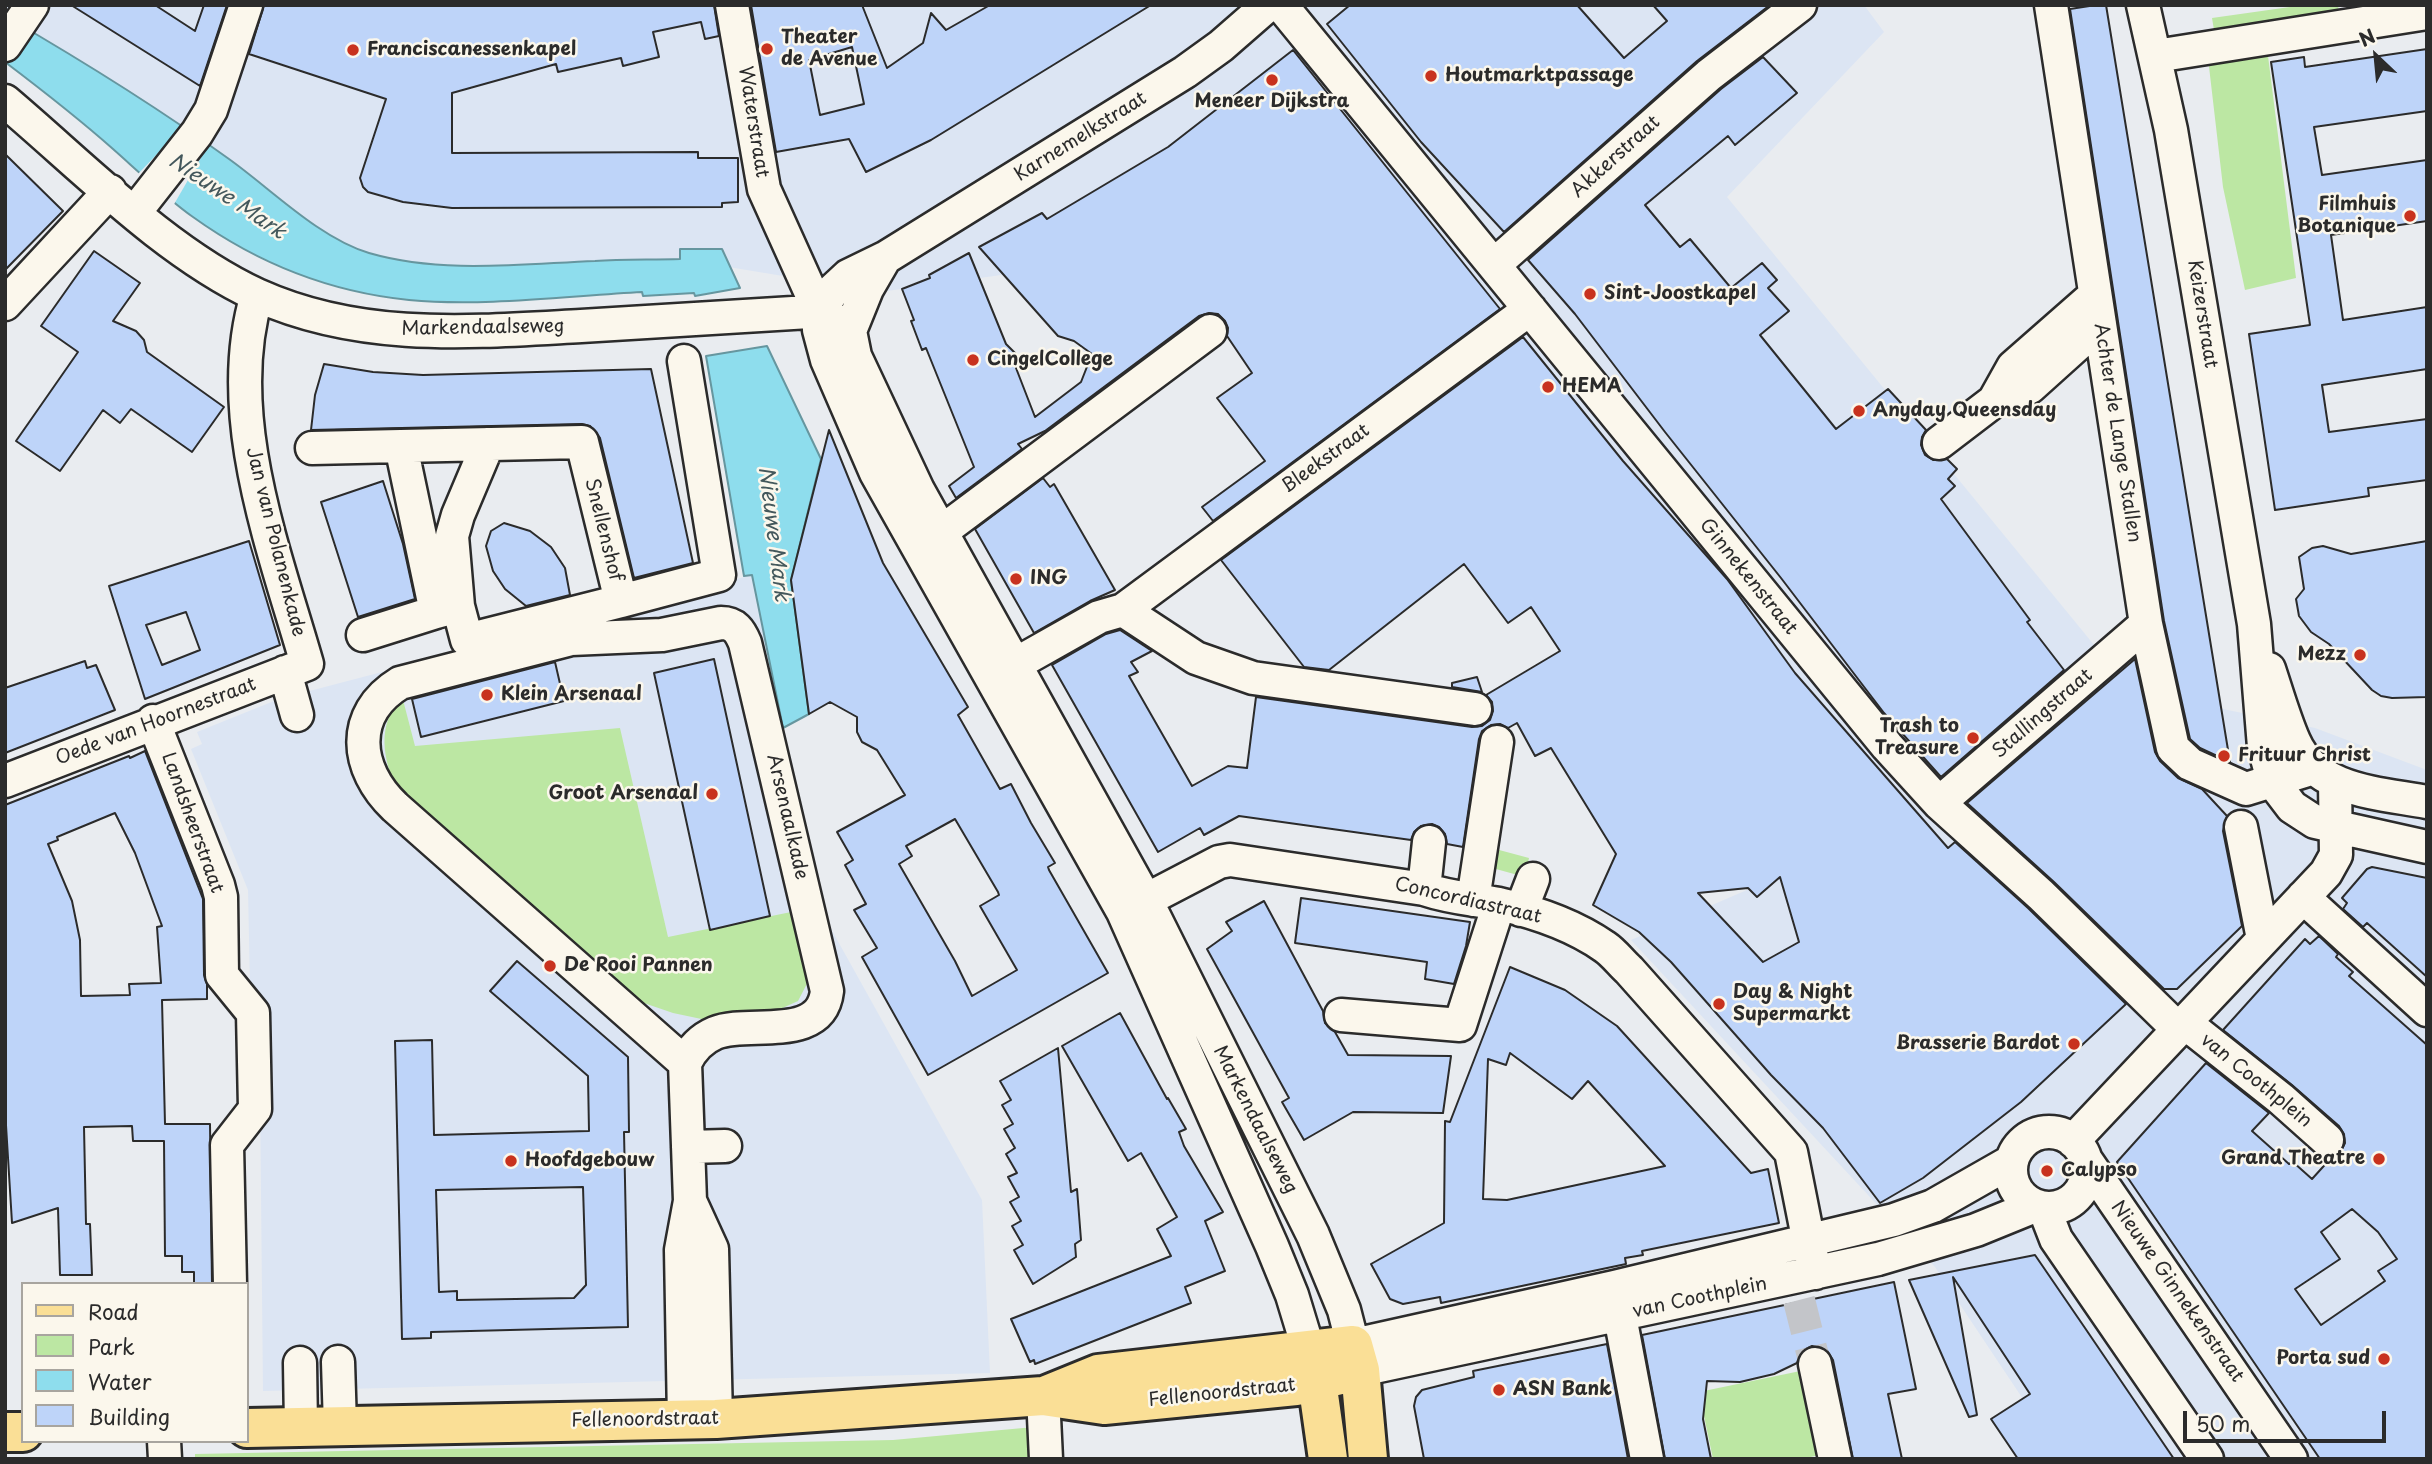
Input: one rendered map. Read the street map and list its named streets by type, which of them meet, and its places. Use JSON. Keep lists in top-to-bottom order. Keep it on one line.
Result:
{"streets":{"main road":["Markendaalseweg","Fellenoordstraat"],"street":["Waterstraat","Karnemelkstraat","Akkerstraat","Keizerstraat","Achter de Lange Stallen","Bleekstraat","Snellenshof","Jan van Polanenkade","Ginnekenstraat","Stallingstraat","Oede van Hoornestraat","Arsenaalkade","Landsheerstraat","Concordiastraat","van Coothplein","Nieuwe Ginnekenstraat"]},"crossings":[["Waterstraat","Karnemelkstraat"],["Waterstraat","Markendaalseweg"],["Karnemelkstraat","Markendaalseweg"],["Akkerstraat","Ginnekenstraat"],["Keizerstraat","Achter de Lange Stallen"],["Keizerstraat","van Coothplein"],["Markendaalseweg","Bleekstraat"],["Markendaalseweg","Jan van Polanenkade"],["Markendaalseweg","Concordiastraat"],["Markendaalseweg","van Coothplein"],["Markendaalseweg","Fellenoordstraat"],["Achter de Lange Stallen","Stallingstraat"],["Bleekstraat","Ginnekenstraat"],["Jan van Polanenkade","Oede van Hoornestraat"],["Ginnekenstraat","Stallingstraat"],["Ginnekenstraat","van Coothplein"],["Oede van Hoornestraat","Landsheerstraat"],["Concordiastraat","van Coothplein"],["van Coothplein","Nieuwe Ginnekenstraat"]],"water":["Nieuwe Mark"],"places":["Theater de Avenue","Franciscanessenkapel","Houtmarktpassage","Meneer Dijkstra","Filmhuis Botanique","Sint-Joostkapel","CingelCollege","HEMA","Anyday Queensday","ING","Mezz","Klein Arsenaal","Trash to Treasure","Frituur Christ","Groot Arsenaal","De Rooi Pannen","Day & Night Supermarkt","Brasserie Bardot","Grand Theatre","Hoofdgebouw","Calypso","Porta sud","ASN Bank"],"legend":["Road","Park","Water","Building"],"scale_bar":"50 m","north":"top left"}
